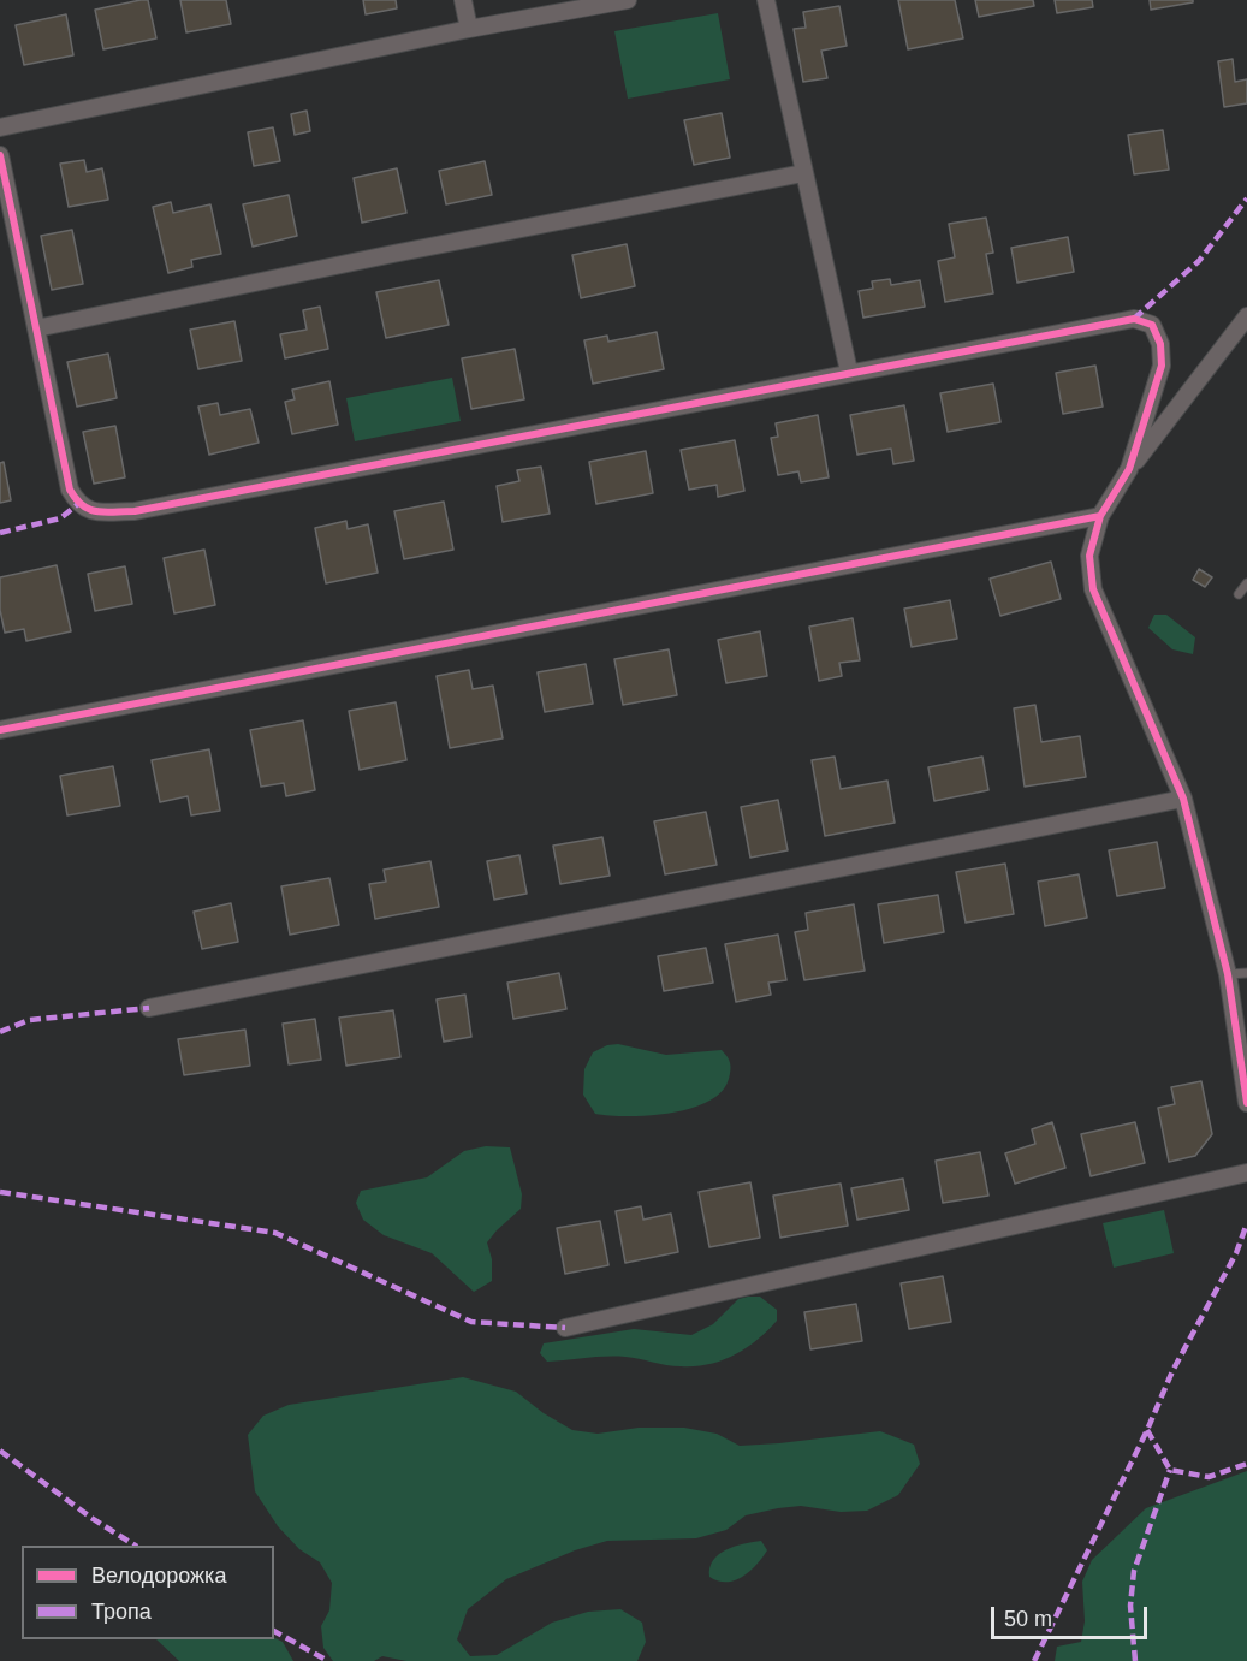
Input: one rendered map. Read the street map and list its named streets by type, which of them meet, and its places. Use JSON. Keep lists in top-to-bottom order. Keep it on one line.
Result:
{"legend":["Велодорожка","Тропа"],"scale_bar":"50 m"}
